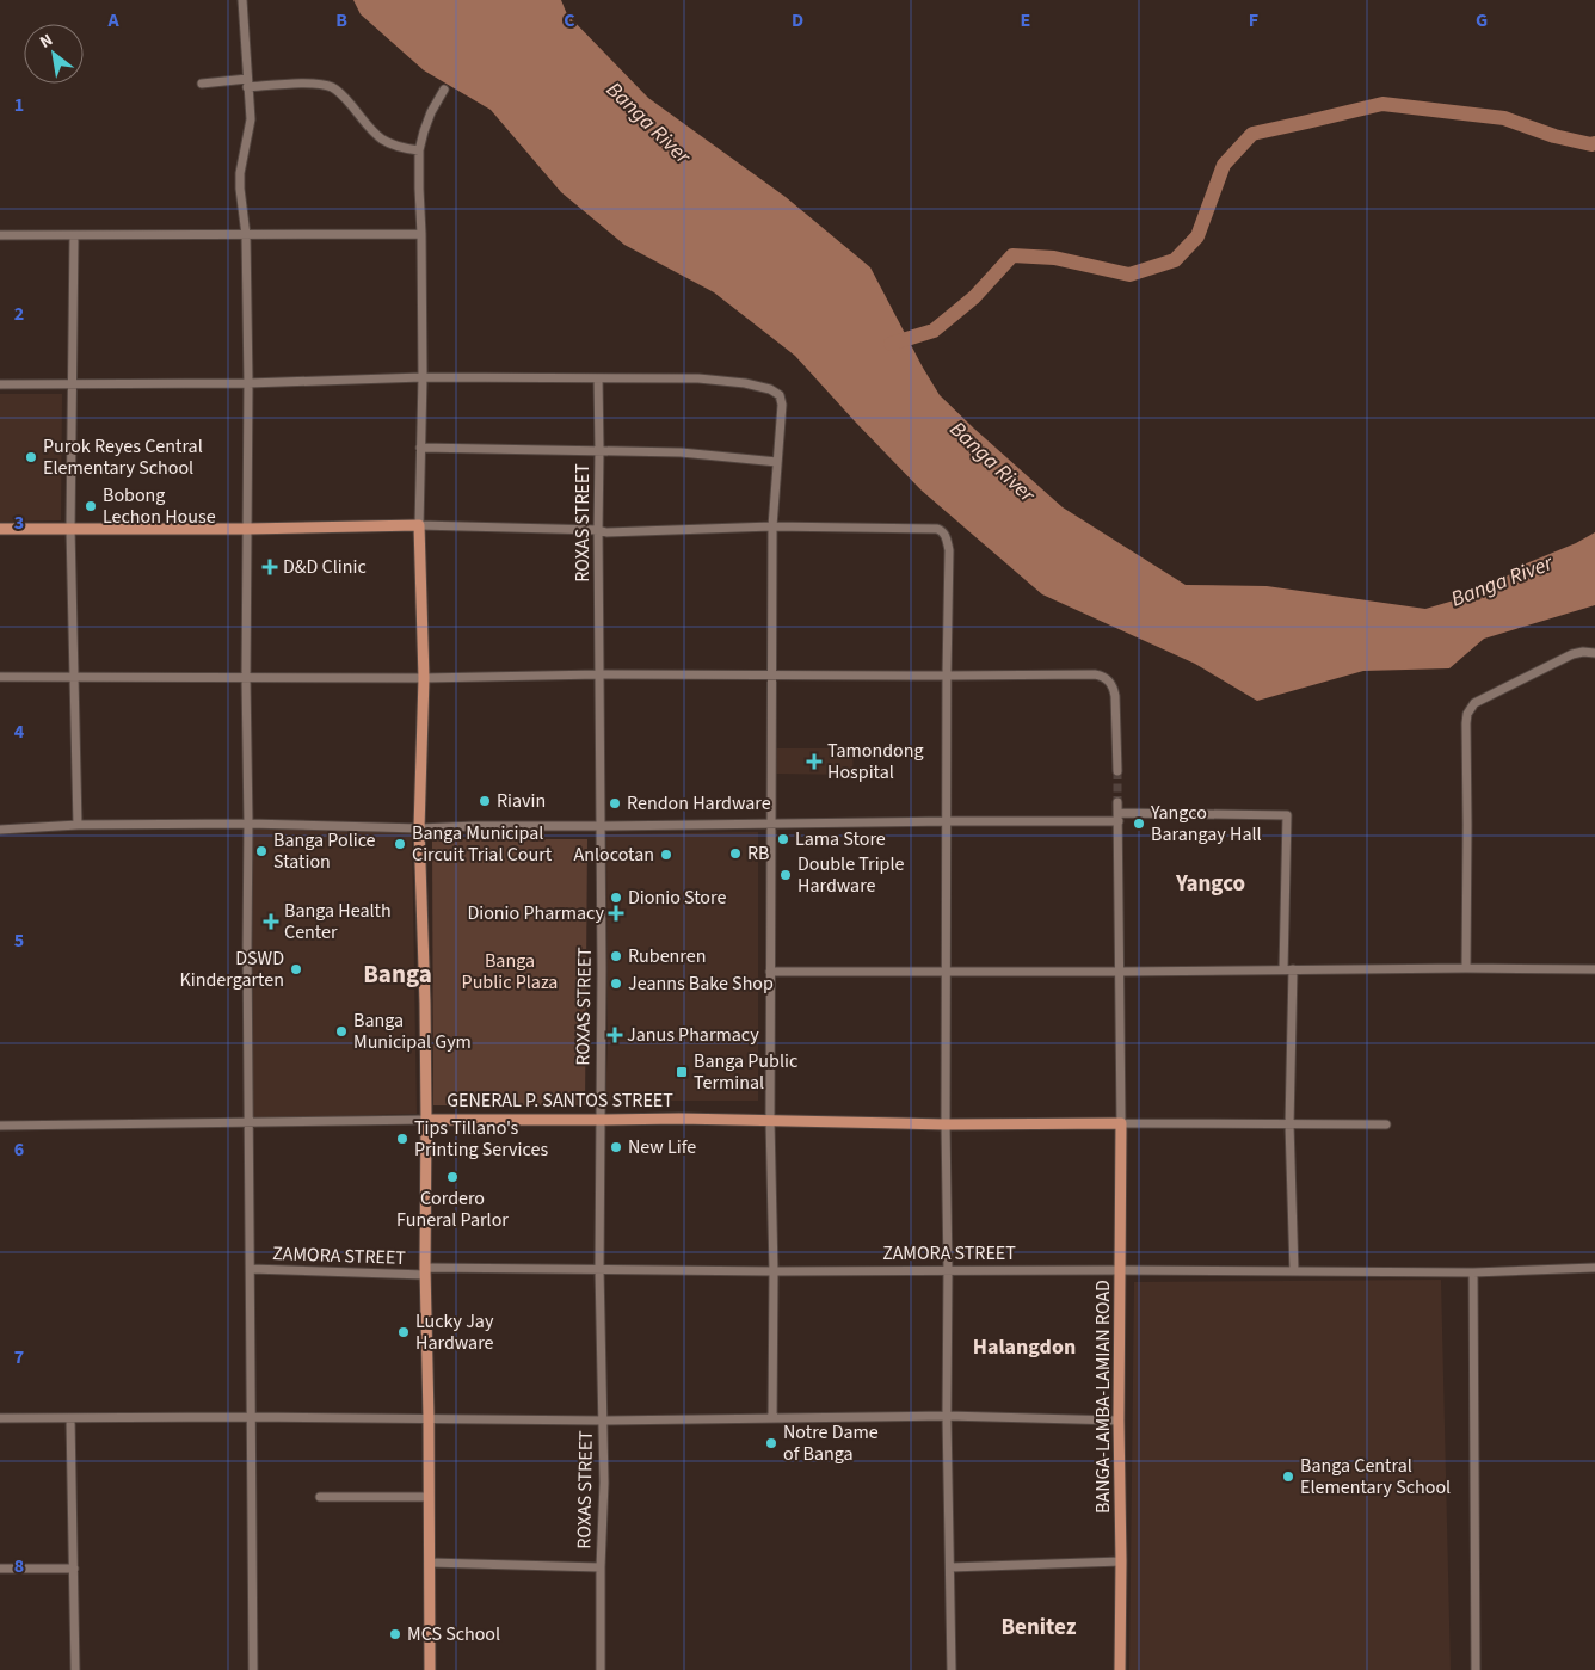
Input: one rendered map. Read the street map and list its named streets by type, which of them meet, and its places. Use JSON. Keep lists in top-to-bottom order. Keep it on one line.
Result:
{"streets":{"main road":["GENERAL P. SANTOS STREET","BANGA-LAMBA-LAMIAN ROAD"],"street":["ROXAS STREET","ZAMORA STREET"]},"crossings":[["ROXAS STREET","GENERAL P. SANTOS STREET"],["ROXAS STREET","ZAMORA STREET"],["GENERAL P. SANTOS STREET","BANGA-LAMBA-LAMIAN ROAD"],["ZAMORA STREET","BANGA-LAMBA-LAMIAN ROAD"]],"districts":["Yangco","Banga","Halangdon","Benitez"],"water":["Banga River"],"parks":["Banga Public Plaza"],"places":{"other":["Purok Reyes Central Elementary School","Bobong Lechon House","Riavin","Rendon Hardware","Yangco Barangay Hall","Lama Store","Banga Municipal Circuit Trial Court","Banga Police Station","RB","Anlocotan","Double Triple Hardware","Dionio Store","Rubenren","DSWD Kindergarten","Jeanns Bake Shop","Banga Municipal Gym","Tips Tillano's Printing Services","New Life","Cordero Funeral Parlor","Lucky Jay Hardware","Notre Dame of Banga","Banga Central Elementary School","MCS School"],"health":["D&D Clinic","Tamondong Hospital","Dionio Pharmacy","Banga Health Center","Janus Pharmacy"],"transit":["Banga Public Terminal"]},"north":"top left","grid":{"columns":["A","B","C","D","E","F","G"],"rows":["1","2","3","4","5","6","7","8"]}}
